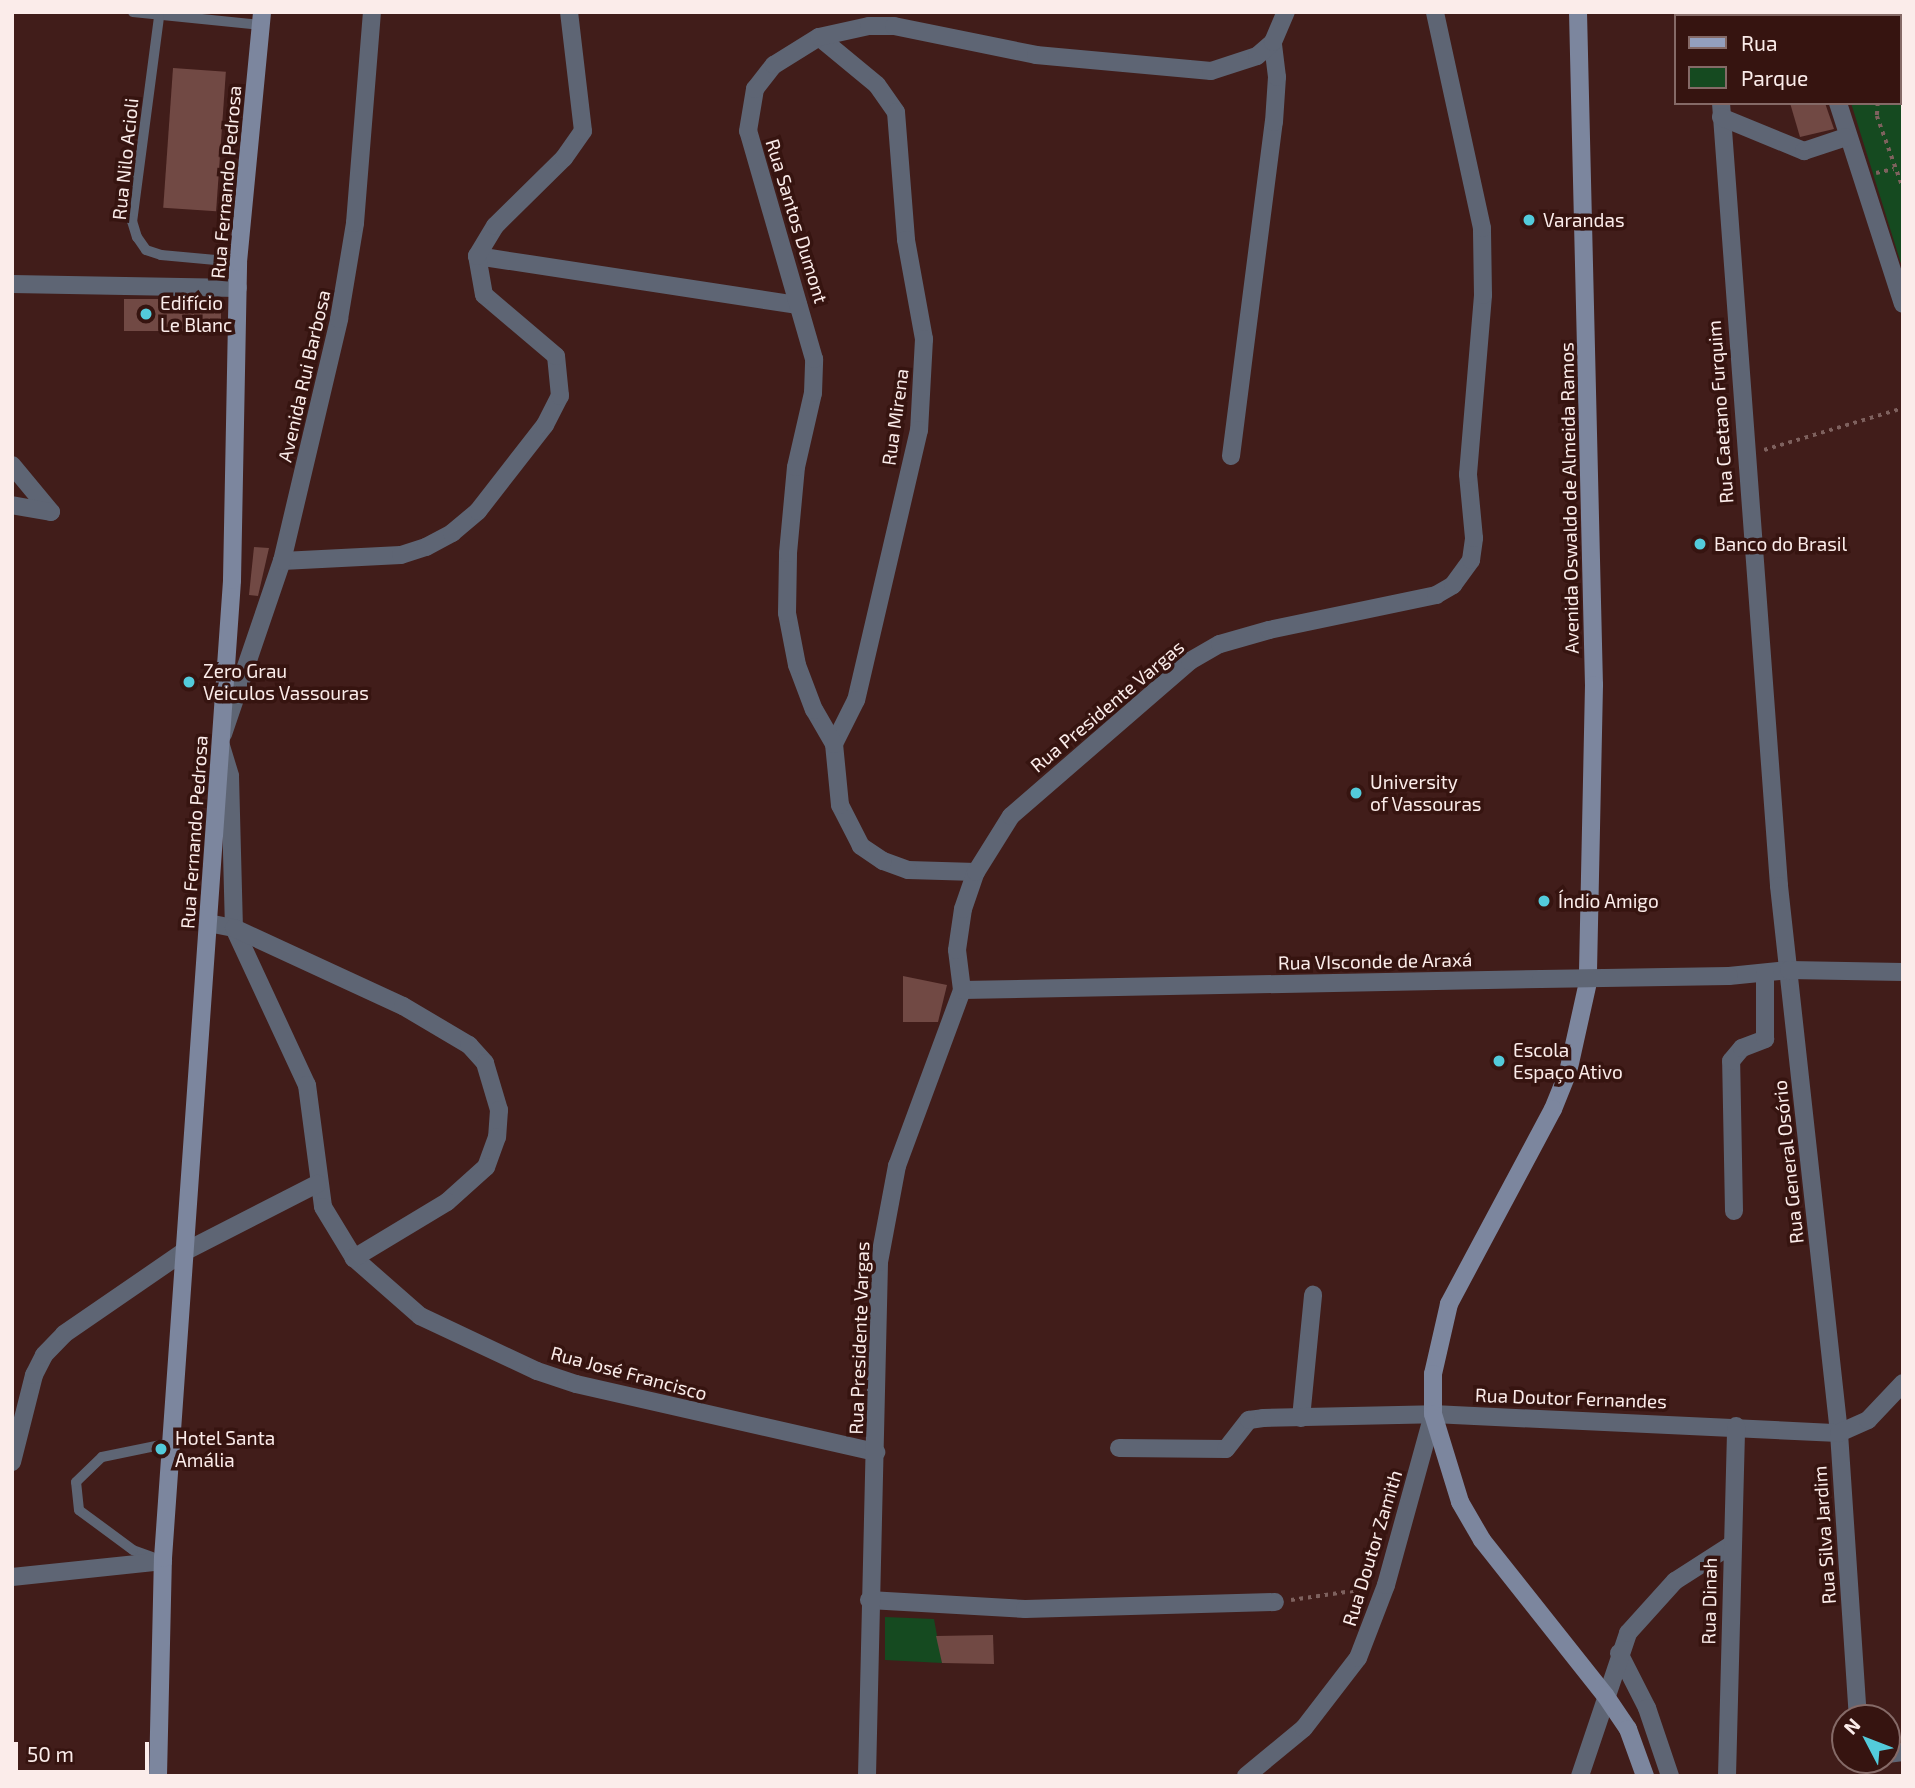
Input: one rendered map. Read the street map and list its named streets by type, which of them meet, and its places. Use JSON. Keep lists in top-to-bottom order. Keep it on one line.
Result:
{"streets":{"street":["Rua Fernando Pedrosa","Rua Santos Dumont","Avenida Rui Barbosa","Rua Caetano Furquim","Rua Mirena","Avenida Oswaldo de Almeida Ramos","Rua Presidente Vargas","Rua VIsconde de Araxá","Rua General Osório","Rua José Francisco","Rua Doutor Fernandes","Rua Silva Jardim","Rua Doutor Zamith","Rua Dinah"],"lane":["Rua Nilo Acioli"]},"crossings":[["Rua Nilo Acioli","Rua Fernando Pedrosa"],["Rua Fernando Pedrosa","Avenida Rui Barbosa"],["Rua Fernando Pedrosa","Rua José Francisco"],["Rua Santos Dumont","Rua Mirena"],["Rua Santos Dumont","Rua Presidente Vargas"],["Avenida Rui Barbosa","Rua José Francisco"],["Rua Caetano Furquim","Rua General Osório"],["Avenida Oswaldo de Almeida Ramos","Rua Doutor Fernandes"],["Avenida Oswaldo de Almeida Ramos","Rua Doutor Zamith"],["Rua Presidente Vargas","Rua VIsconde de Araxá"],["Rua Presidente Vargas","Rua José Francisco"],["Rua VIsconde de Araxá","Rua General Osório"],["Rua General Osório","Rua Doutor Fernandes"],["Rua General Osório","Rua Silva Jardim"],["Rua Doutor Fernandes","Rua Silva Jardim"],["Rua Doutor Fernandes","Rua Doutor Zamith"],["Rua Doutor Fernandes","Rua Dinah"]],"places":["Varandas","Edifício Le Blanc","Banco do Brasil","Zero Grau Veiculos Vassouras","University of Vassouras","Índio Amigo","Escola Espaço Ativo","Hotel Santa Amália"],"legend":["Rua","Parque"],"scale_bar":"50 m","north":"top left"}
